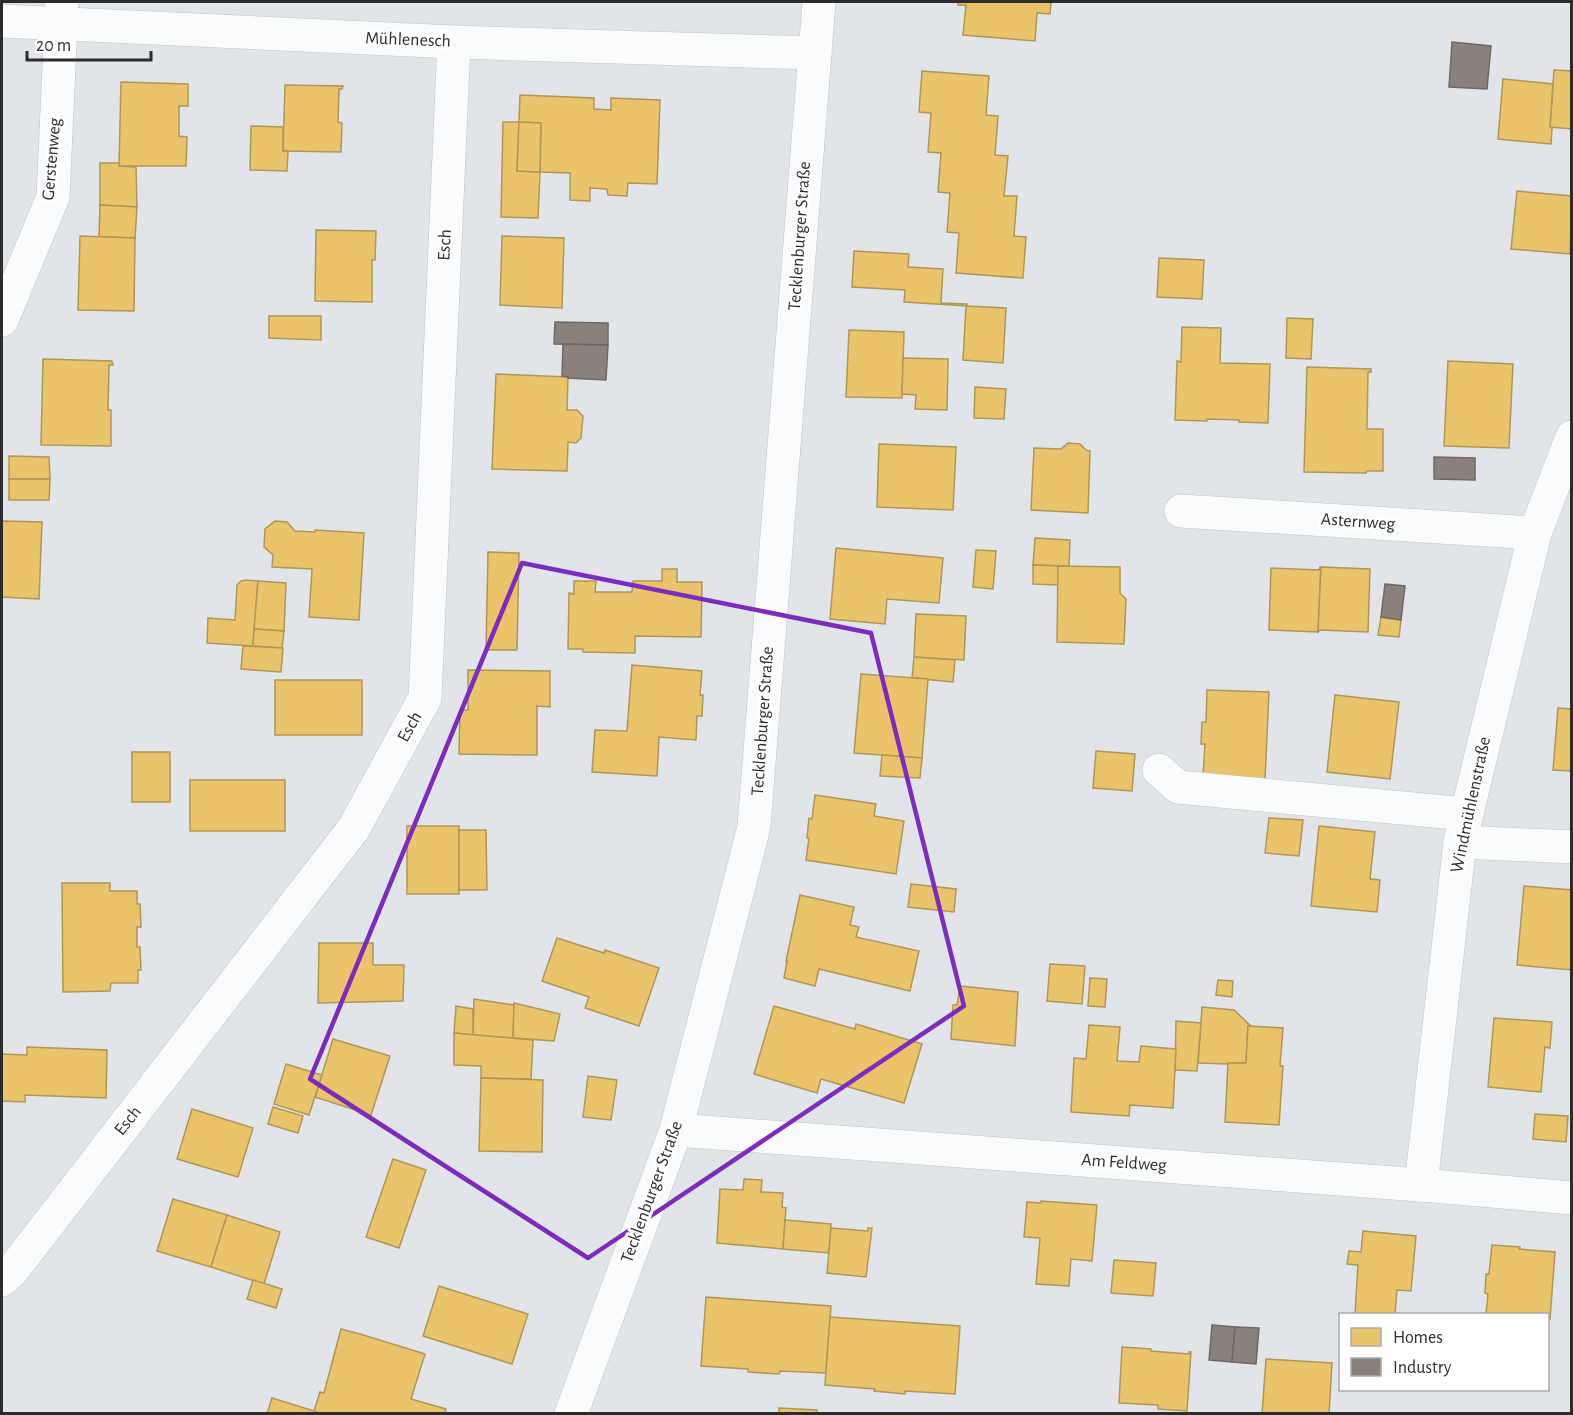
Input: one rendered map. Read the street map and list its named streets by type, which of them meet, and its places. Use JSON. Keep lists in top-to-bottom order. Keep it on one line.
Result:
{"streets":{"street":["Mühlenesch","Gerstenweg","Tecklenburger Straße","Esch","Asternweg","Windmühlenstraße","Am Feldweg"]},"crossings":[["Mühlenesch","Gerstenweg"],["Mühlenesch","Tecklenburger Straße"],["Mühlenesch","Esch"],["Tecklenburger Straße","Am Feldweg"],["Asternweg","Windmühlenstraße"],["Windmühlenstraße","Am Feldweg"]],"legend":["Homes","Industry"],"scale_bar":"20 m"}
